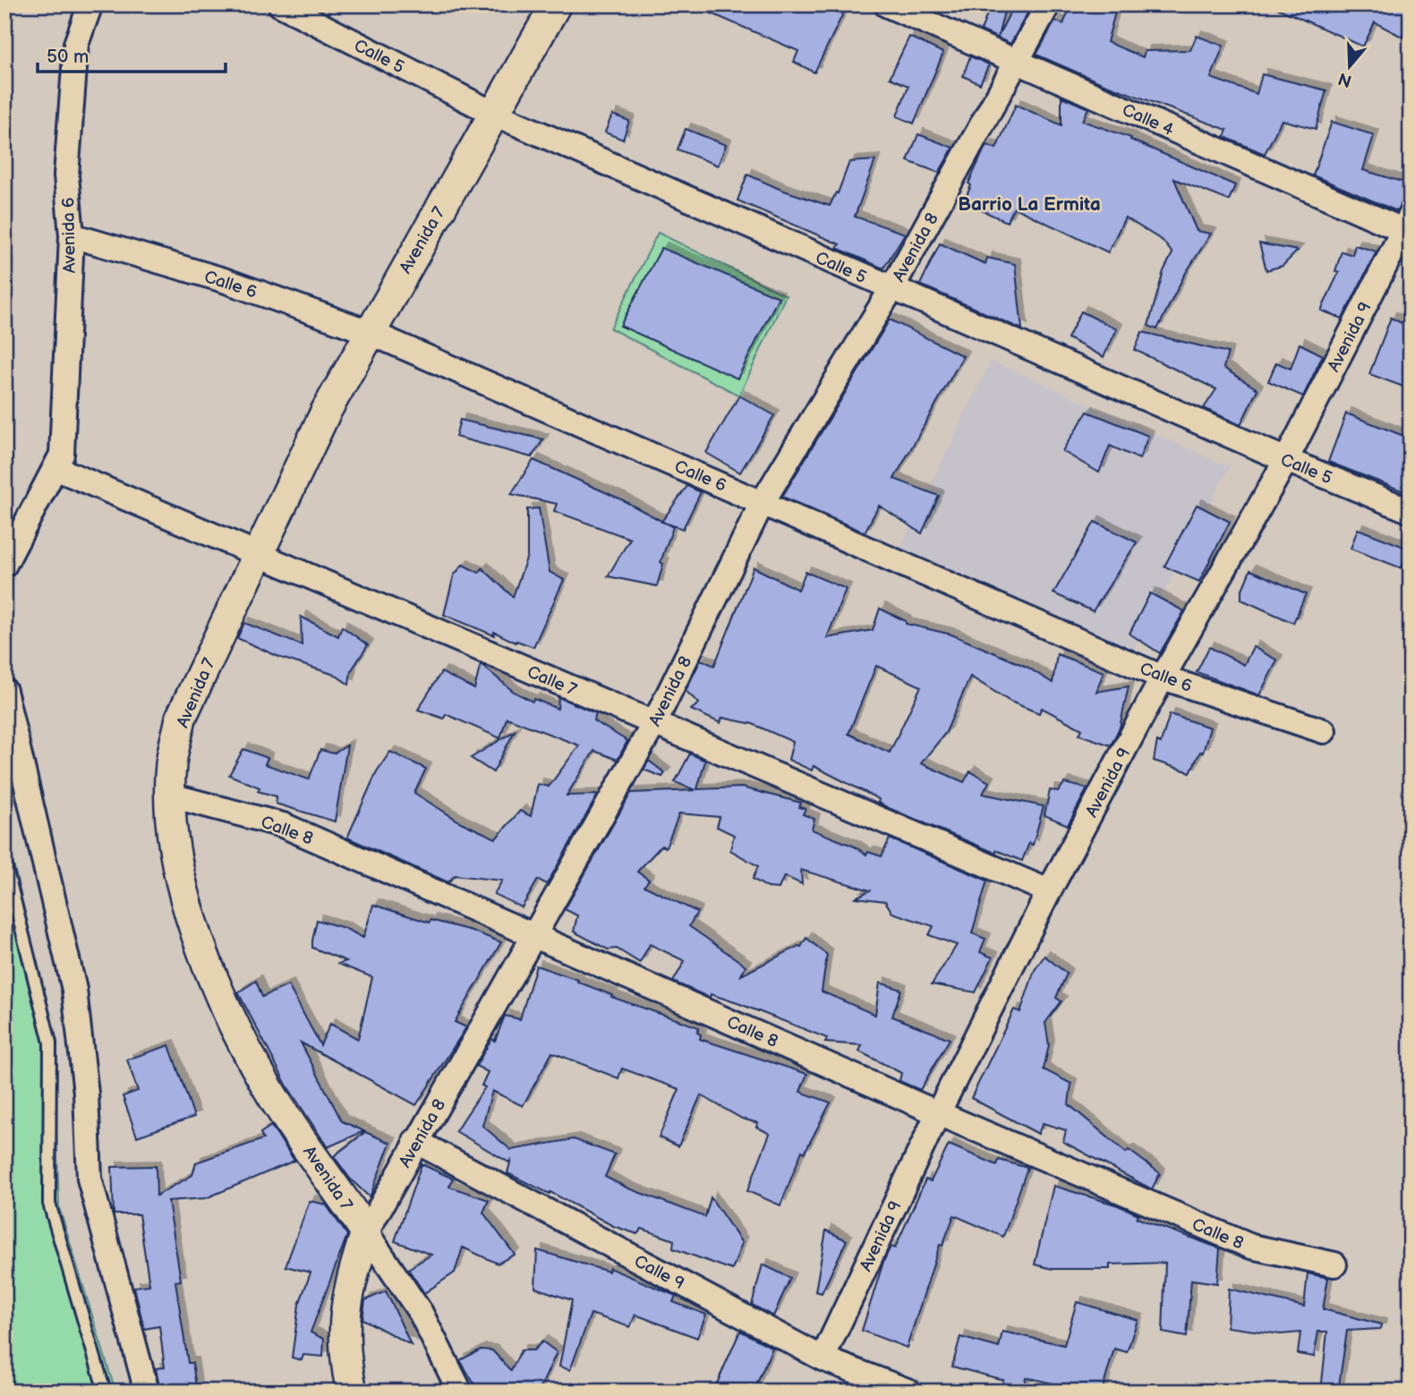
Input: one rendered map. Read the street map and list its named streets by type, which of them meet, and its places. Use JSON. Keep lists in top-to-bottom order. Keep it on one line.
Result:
{"streets":{"street":["Calle 5","Calle 4","Avenida 6","Avenida 7","Avenida 8","Calle 6","Avenida 9","Calle 7","Calle 8","Calle 9"]},"crossings":[["Calle 5","Avenida 7"],["Calle 5","Avenida 8"],["Calle 5","Avenida 9"],["Calle 4","Avenida 8"],["Calle 4","Avenida 9"],["Avenida 6","Calle 6"],["Avenida 6","Calle 7"],["Avenida 7","Avenida 8"],["Avenida 7","Calle 6"],["Avenida 7","Calle 7"],["Avenida 7","Calle 8"],["Avenida 8","Calle 6"],["Avenida 8","Calle 7"],["Avenida 8","Calle 8"],["Avenida 8","Calle 9"],["Calle 6","Avenida 9"],["Avenida 9","Calle 7"],["Avenida 9","Calle 8"],["Avenida 9","Calle 9"]],"districts":["Barrio La Ermita"],"scale_bar":"50 m","north":"bottom"}
